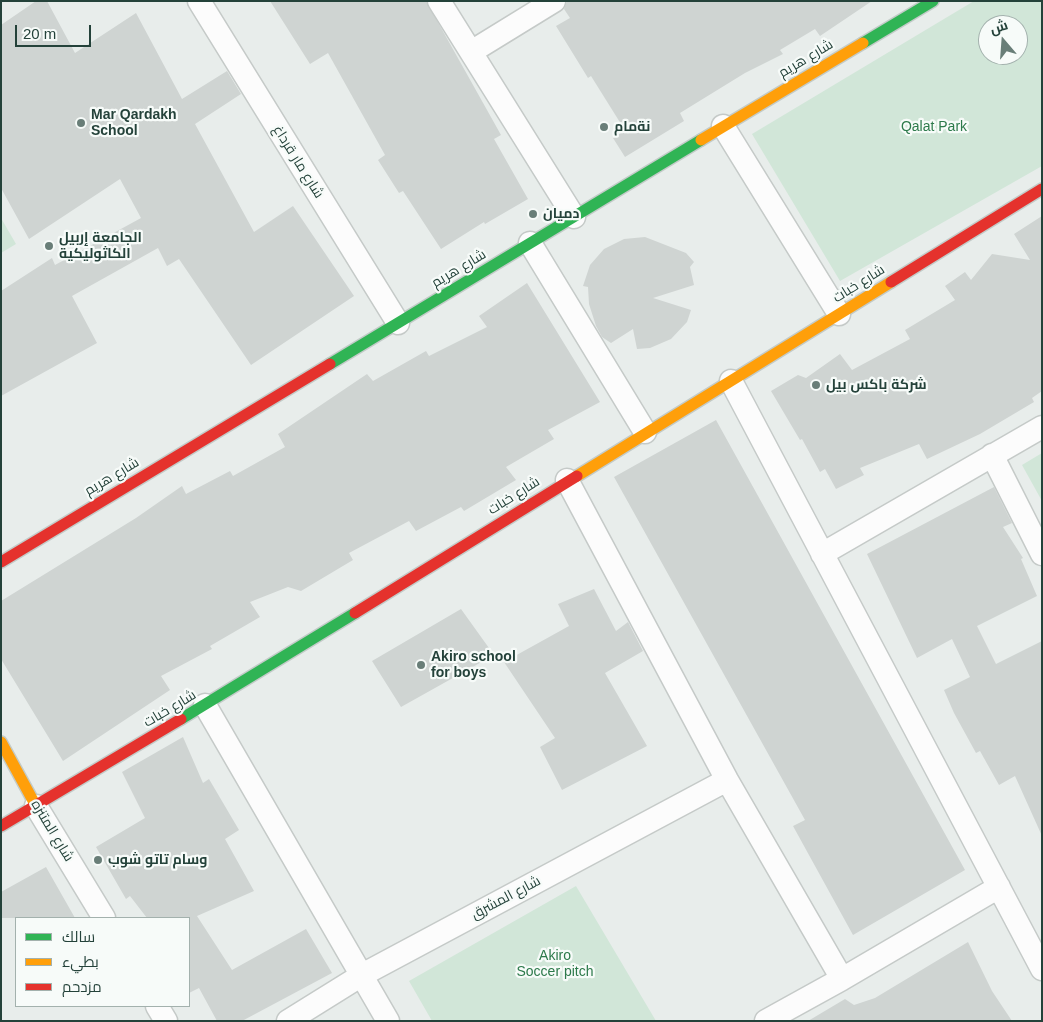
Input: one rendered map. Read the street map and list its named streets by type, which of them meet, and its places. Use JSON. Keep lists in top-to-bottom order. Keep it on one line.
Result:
{"streets":{"street":["شارع هريم","شارع مار قرداغ","شارع خبات","شارع المتنزه","شارع المشرق"]},"crossings":[["شارع هريم","شارع مار قرداغ"],["شارع خبات","شارع المتنزه"]],"parks":["Qalat Park","Akiro Soccer pitch"],"places":["Mar Qardakh School","نةمام","دميان","الجامعة إربيل الكاثوليكية","شركة باكس بيل","Akiro school for boys","وسام تاتو شوب"],"legend":["سالك","بطيء","مزدحم"],"scale_bar":"20 m","north":"top"}
